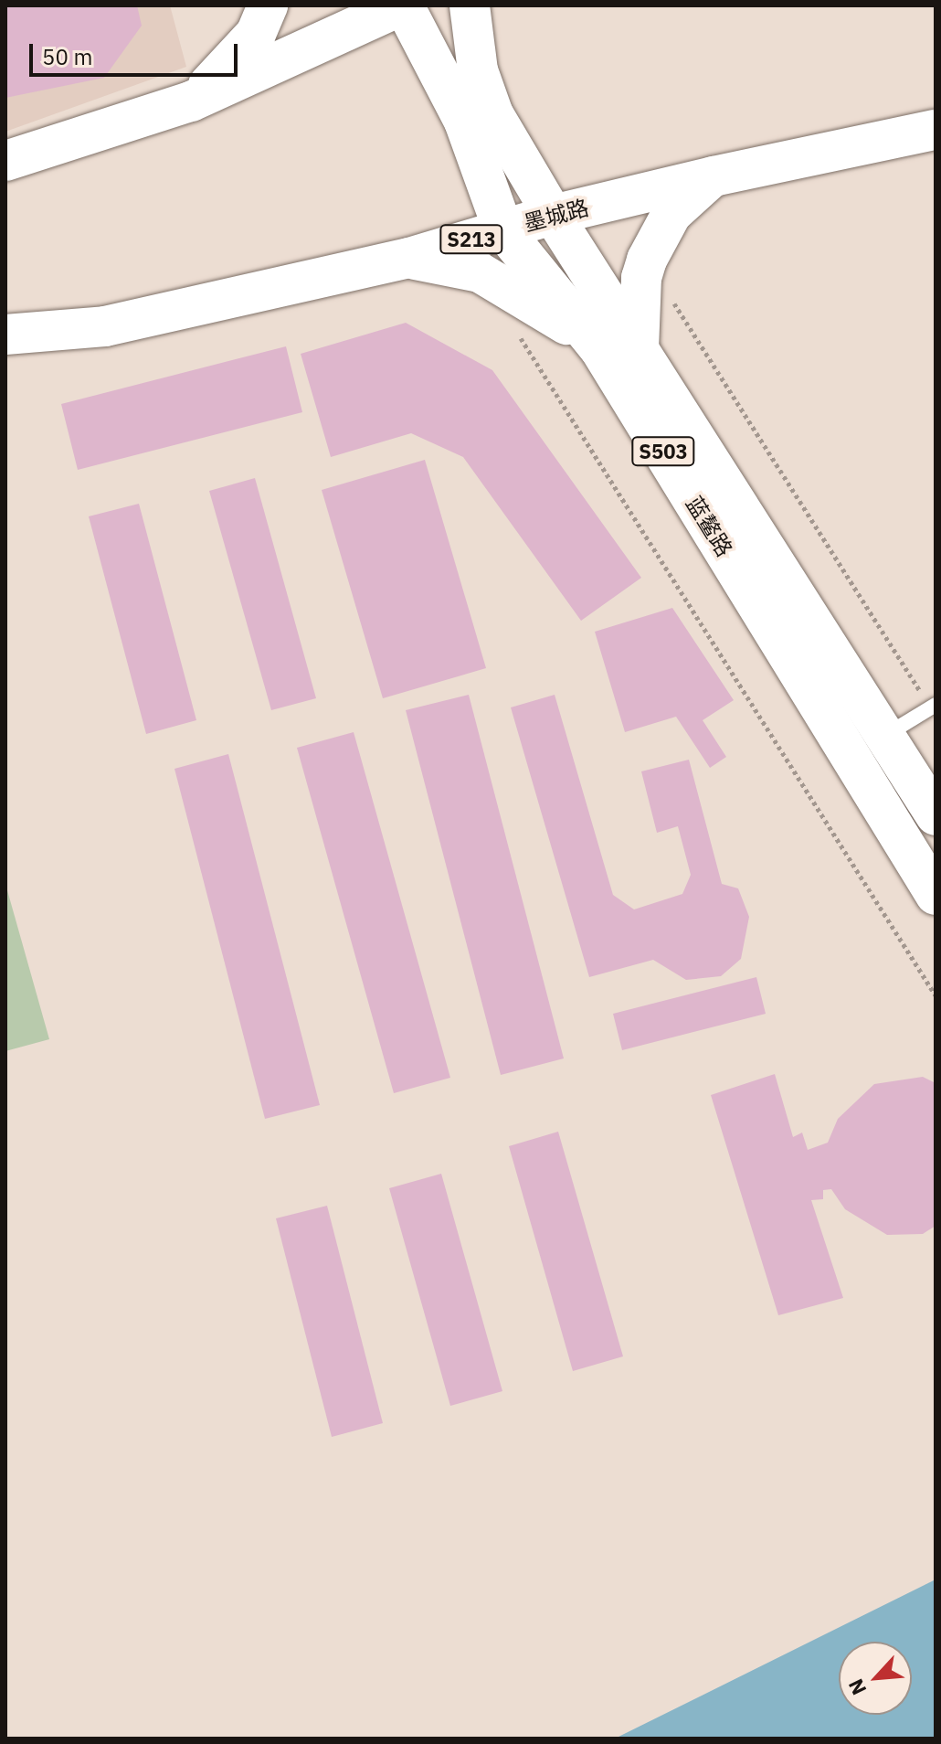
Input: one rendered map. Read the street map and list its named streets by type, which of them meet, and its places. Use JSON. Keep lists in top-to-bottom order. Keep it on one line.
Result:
{"streets":{"main road":["墨城路","S213","S503","蓝鳌路"]},"crossings":[["墨城路","蓝鳌路"]],"scale_bar":"50 m","north":"bottom left"}
